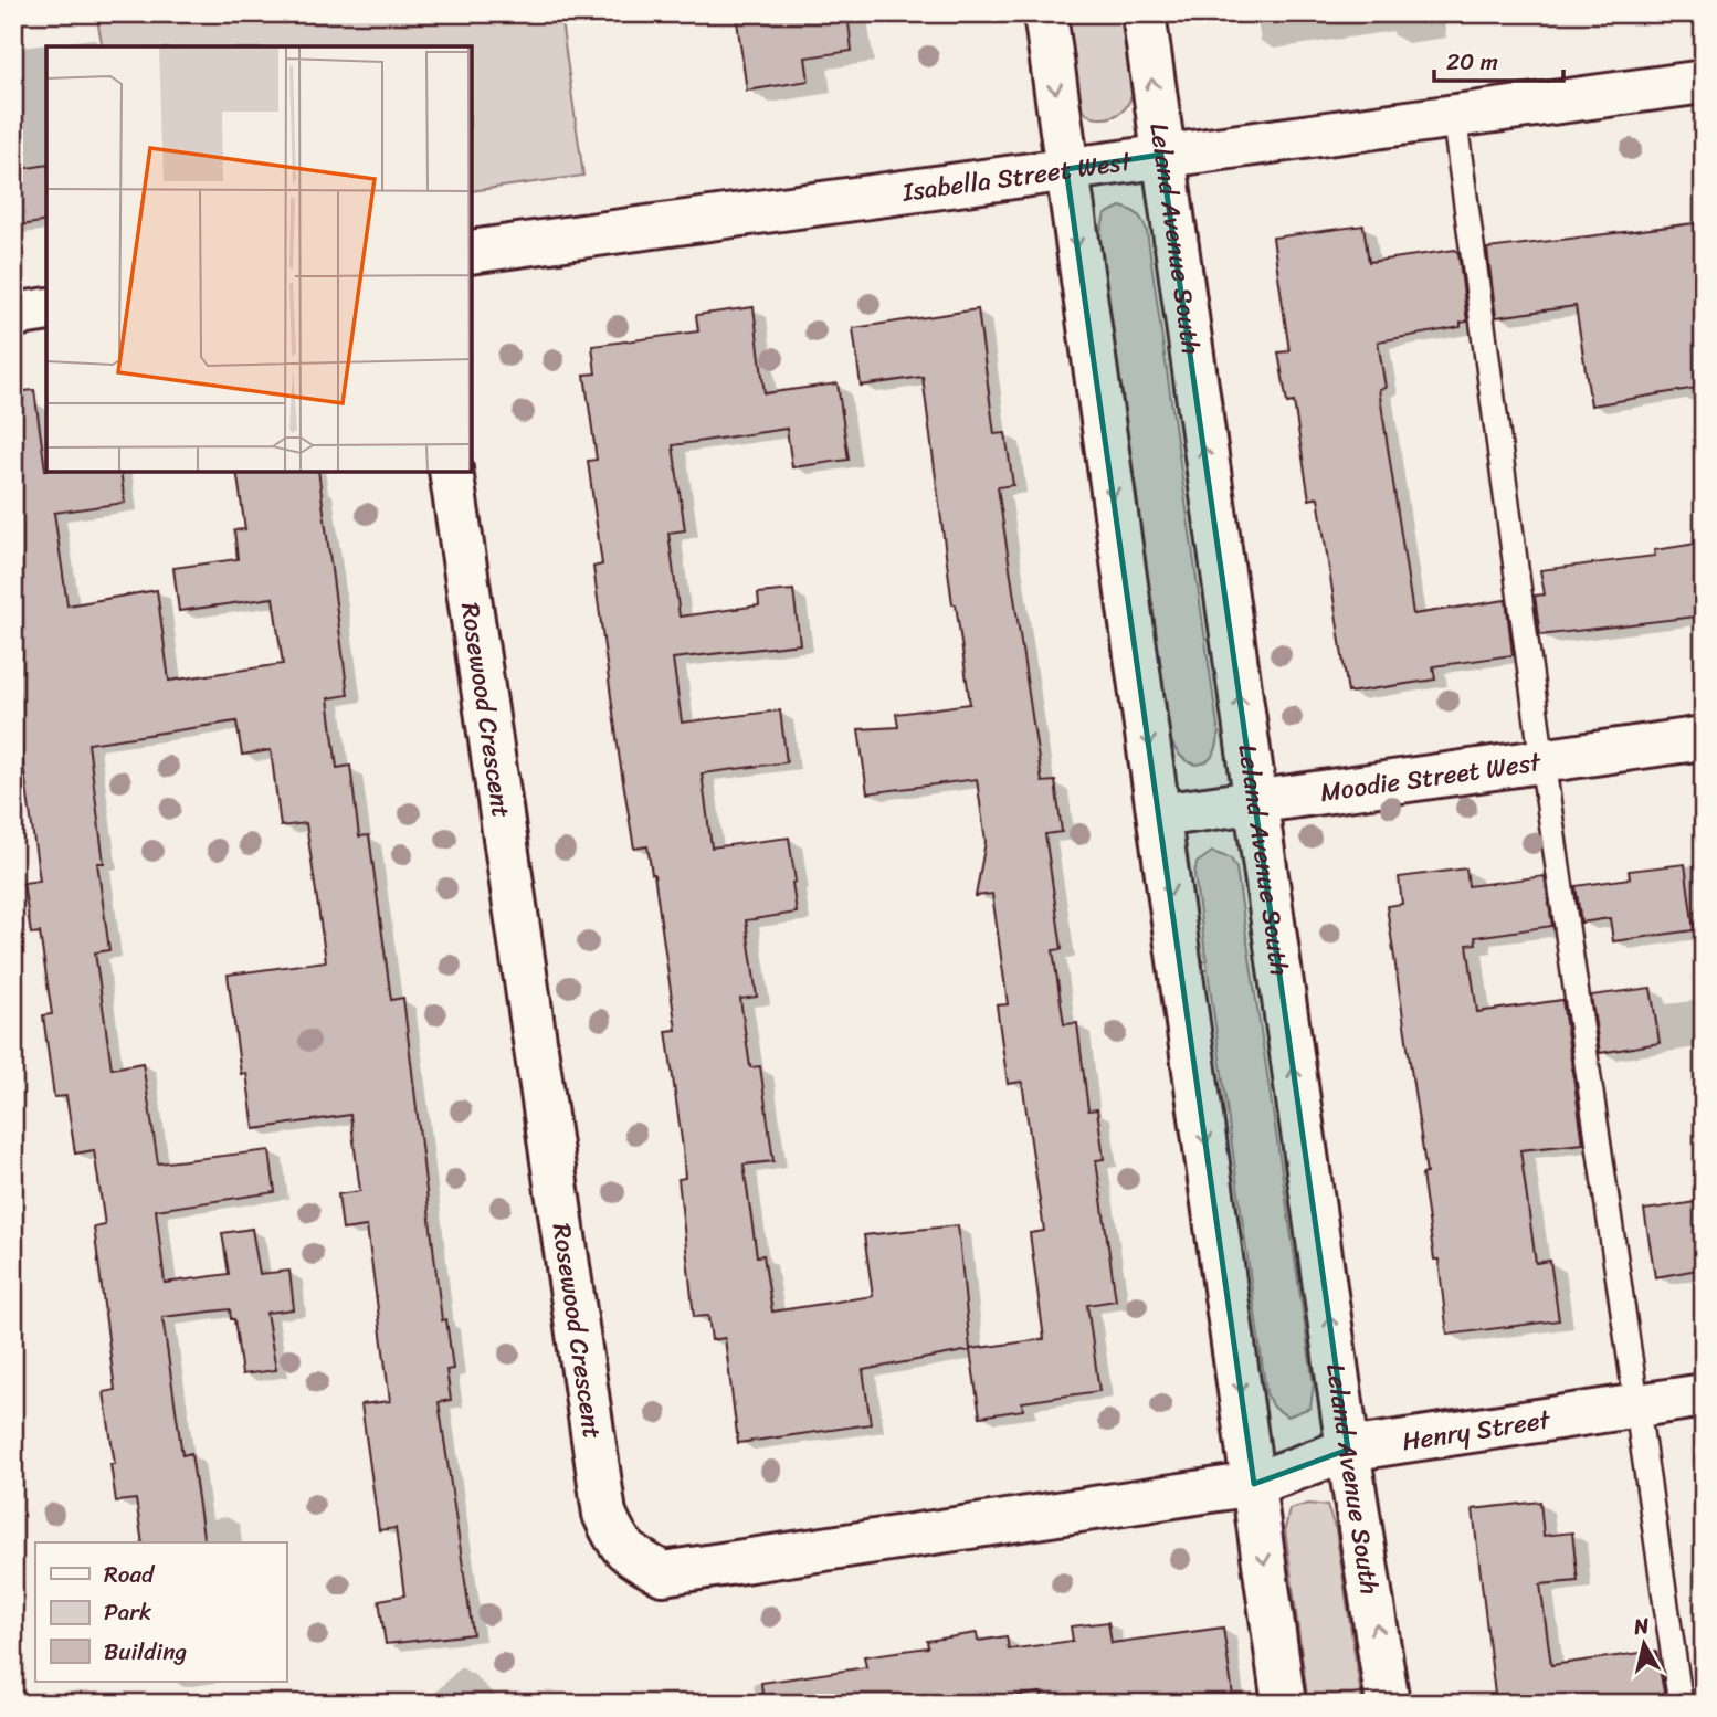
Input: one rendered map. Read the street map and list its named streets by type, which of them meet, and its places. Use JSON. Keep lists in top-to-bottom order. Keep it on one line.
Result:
{"streets":{"street":["Isabella Street West","Leland Avenue South","Rosewood Crescent","Moodie Street West","Henry Street"]},"crossings":[["Isabella Street West","Leland Avenue South"],["Leland Avenue South","Moodie Street West"],["Leland Avenue South","Henry Street"],["Rosewood Crescent","Henry Street"]],"legend":["Road","Park","Building"],"scale_bar":"20 m","north":"top"}
